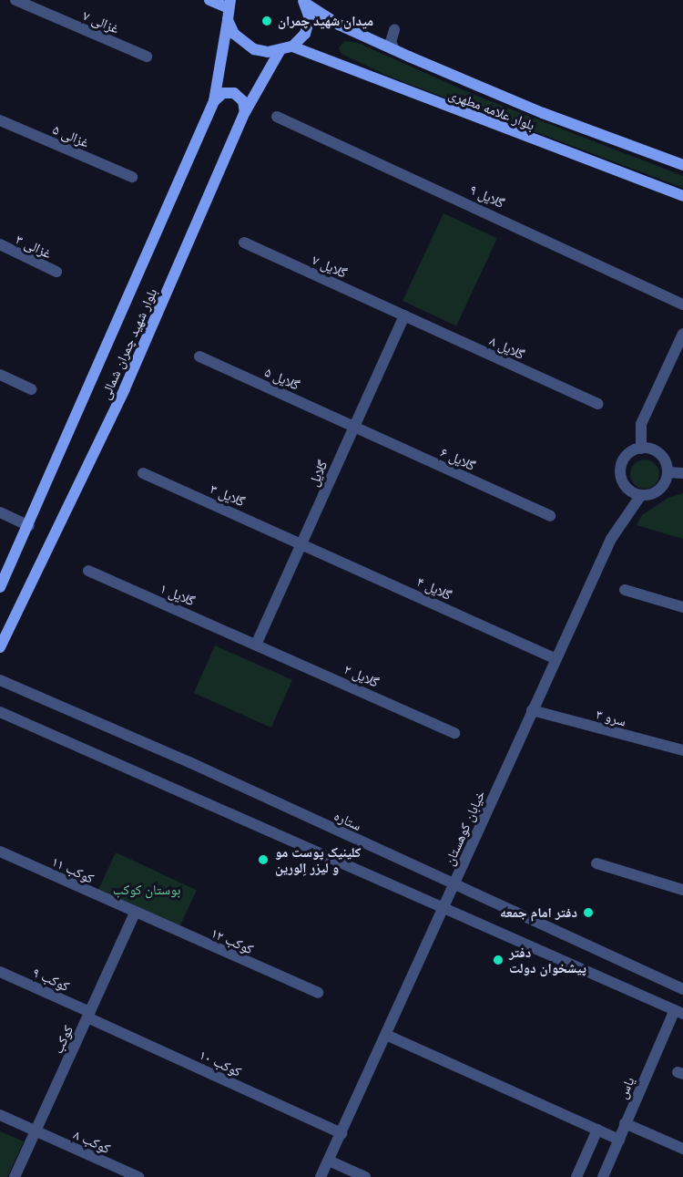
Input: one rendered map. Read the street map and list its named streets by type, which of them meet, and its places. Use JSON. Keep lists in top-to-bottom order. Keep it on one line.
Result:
{"streets":{"main road":["بلوار علامه مطهری","بلوار شهید چمران شمالی"],"street":["غزالی ۷","غزالی ۵","گلایل ۹","غزالی ۳","گلایل ۷","گلایل ۸","گلایل ۵","گلایل ۶","گلایل","گلایل ۳","گلایل ۴","گلایل ۱","گلایل ۲","سرو ۳","ستاره","خیابان کوهستان","کوکب ۱۱","کوکب ۱۲","کوکب ۹","کوکب","کوکب ۱۰","یاس","کوکب ۸"]},"crossings":[["گلایل ۷","گلایل ۸"],["گلایل ۷","گلایل"],["گلایل ۸","گلایل"],["گلایل ۵","گلایل ۶"],["گلایل ۵","گلایل"],["گلایل ۶","گلایل"],["گلایل","گلایل ۳"],["گلایل","گلایل ۴"],["گلایل","گلایل ۱"],["گلایل","گلایل ۲"],["گلایل ۳","گلایل ۴"],["گلایل ۴","خیابان کوهستان"],["گلایل ۱","گلایل ۲"],["سرو ۳","خیابان کوهستان"],["ستاره","خیابان کوهستان"],["خیابان کوهستان","کوکب ۱۰"],["کوکب ۱۱","کوکب ۱۲"],["کوکب ۱۱","کوکب"],["کوکب ۱۲","کوکب"],["کوکب ۹","کوکب"],["کوکب ۹","کوکب ۱۰"],["کوکب","کوکب ۱۰"],["کوکب","کوکب ۸"]],"parks":["بوستان کوکب"],"places":["میدان شهید چمران","کلینیک پوست مو و لیزر اِلورین","دفتر امام جمعه","دفتر پیشخوان دولت"]}
